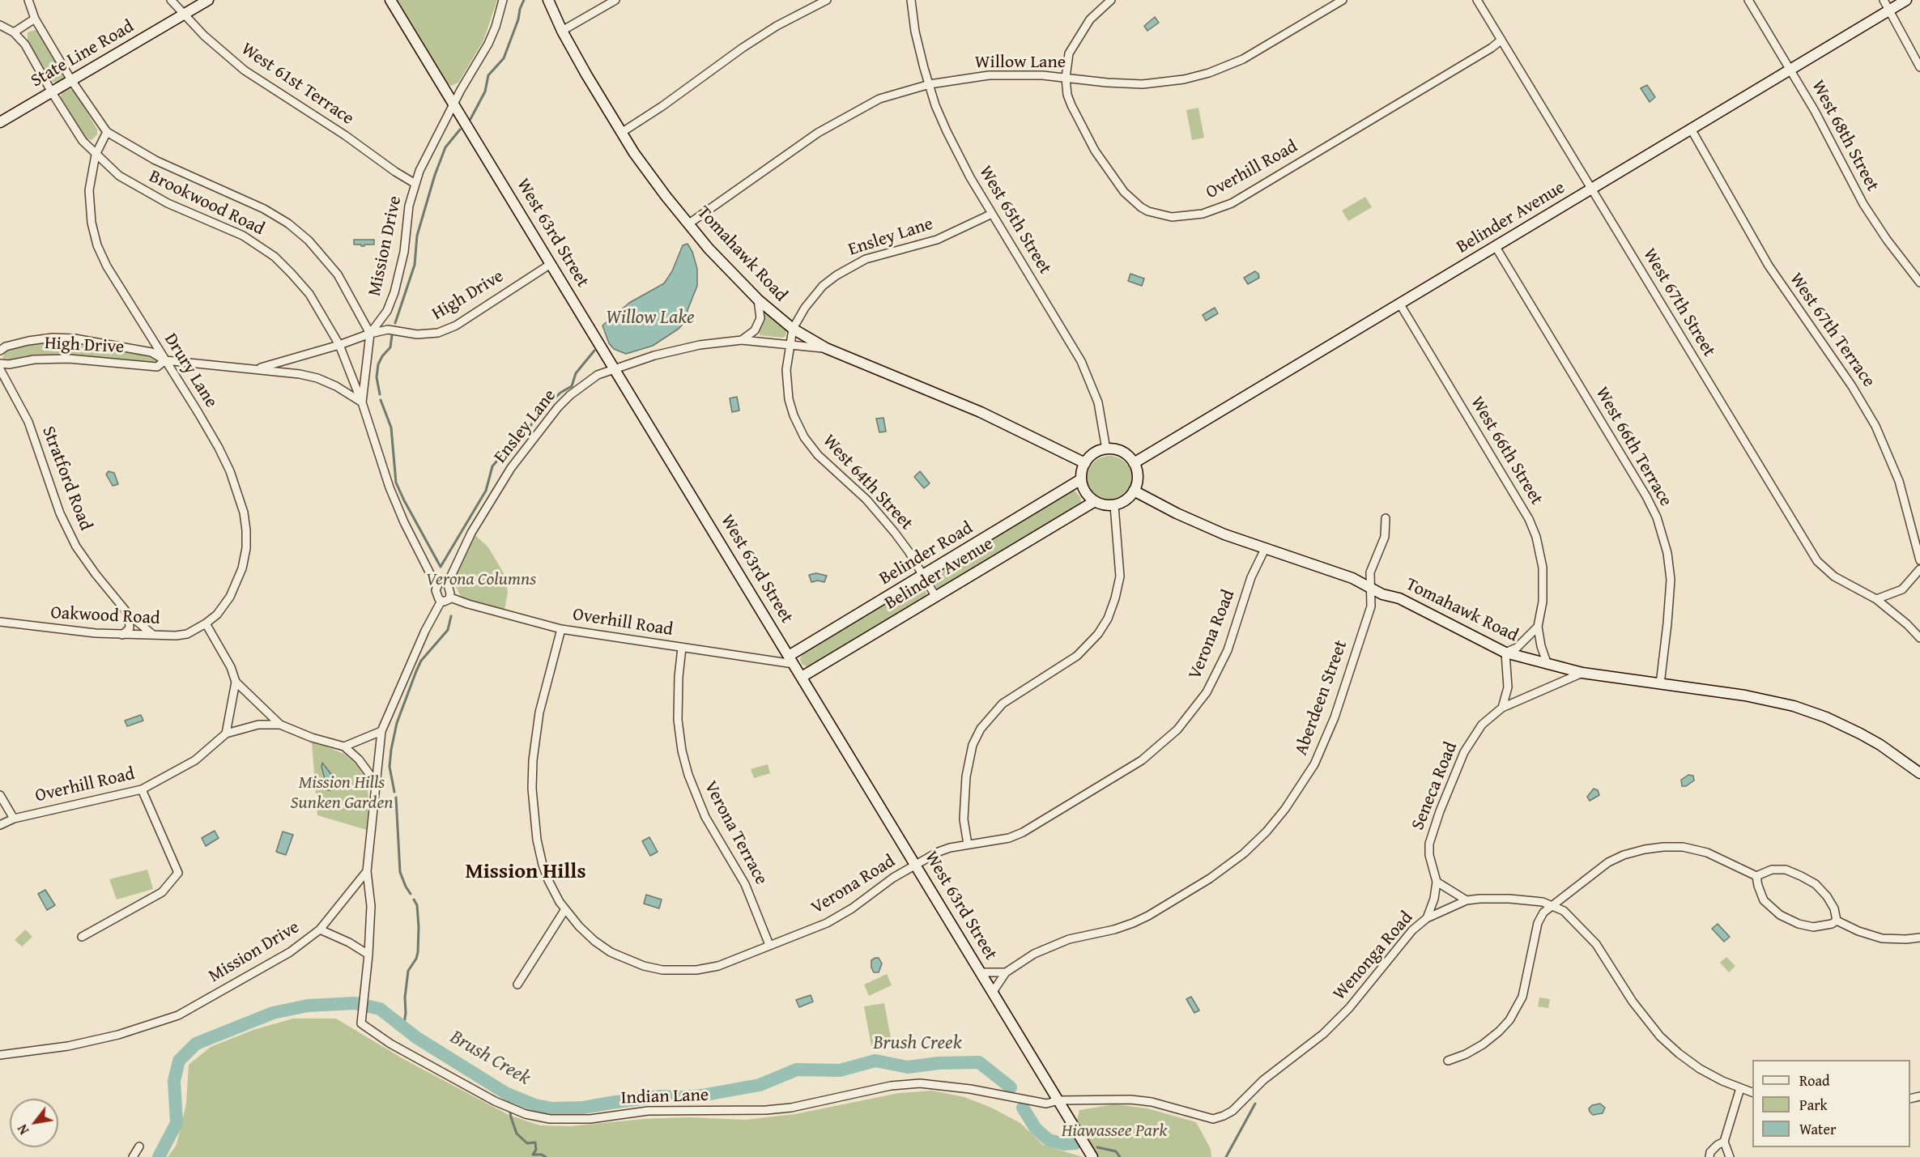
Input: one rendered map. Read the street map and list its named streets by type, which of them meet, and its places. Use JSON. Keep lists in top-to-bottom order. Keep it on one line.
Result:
{"streets":{"street":["State Line Road","Willow Lane","West 61st Terrace","West 68th Street","Overhill Road","Brookwood Road","Belinder Avenue","West 65th Street","West 63rd Street","Ensley Lane","Mission Drive","Tomahawk Road","High Drive","West 67th Street","West 67th Terrace","Drury Lane","West 66th Terrace","West 66th Street","Stratford Road","West 64th Street","Belinder Road","Oakwood Road","Verona Road","Aberdeen Street","Seneca Road","Verona Terrace","Wenonga Road","Indian Lane"]},"crossings":[["State Line Road","West 61st Terrace"],["State Line Road","Brookwood Road"],["Willow Lane","Overhill Road"],["Willow Lane","West 65th Street"],["Willow Lane","Tomahawk Road"],["West 61st Terrace","Mission Drive"],["West 68th Street","Belinder Avenue"],["Overhill Road","West 63rd Street"],["Overhill Road","Ensley Lane"],["Overhill Road","West 67th Street"],["Overhill Road","Belinder Road"],["Overhill Road","Verona Road"],["Overhill Road","Verona Terrace"],["Brookwood Road","Mission Drive"],["Brookwood Road","High Drive"],["Brookwood Road","Drury Lane"],["Belinder Avenue","West 65th Street"],["Belinder Avenue","West 63rd Street"],["Belinder Avenue","Tomahawk Road"],["Belinder Avenue","West 67th Street"],["Belinder Avenue","West 67th Terrace"],["Belinder Avenue","West 66th Terrace"],["Belinder Avenue","West 66th Street"],["Belinder Avenue","West 64th Street"],["Belinder Avenue","Belinder Road"],["West 65th Street","Ensley Lane"],["West 65th Street","Tomahawk Road"],["West 65th Street","Belinder Road"],["West 63rd Street","Ensley Lane"],["West 63rd Street","Mission Drive"],["West 63rd Street","High Drive"],["West 63rd Street","Belinder Road"],["West 63rd Street","Verona Road"],["West 63rd Street","Aberdeen Street"],["West 63rd Street","Wenonga Road"],["West 63rd Street","Indian Lane"],["Ensley Lane","Tomahawk Road"],["Ensley Lane","West 64th Street"],["Mission Drive","High Drive"],["Mission Drive","Indian Lane"],["Tomahawk Road","West 66th Terrace"],["Tomahawk Road","West 66th Street"],["Tomahawk Road","West 64th Street"],["Tomahawk Road","Belinder Road"],["Tomahawk Road","Verona Road"],["Tomahawk Road","Aberdeen Street"],["Tomahawk Road","Seneca Road"],["High Drive","Drury Lane"],["Drury Lane","Oakwood Road"],["Stratford Road","Oakwood Road"],["West 64th Street","Belinder Road"],["Verona Road","Verona Terrace"],["Wenonga Road","Indian Lane"]],"districts":["Mission Hills"],"water":["Willow Lake","Brush Creek"],"parks":["Verona Columns","Mission Hills Sunken Garden","Hiawassee Park"],"legend":["Road","Park","Water"],"north":"bottom left"}
